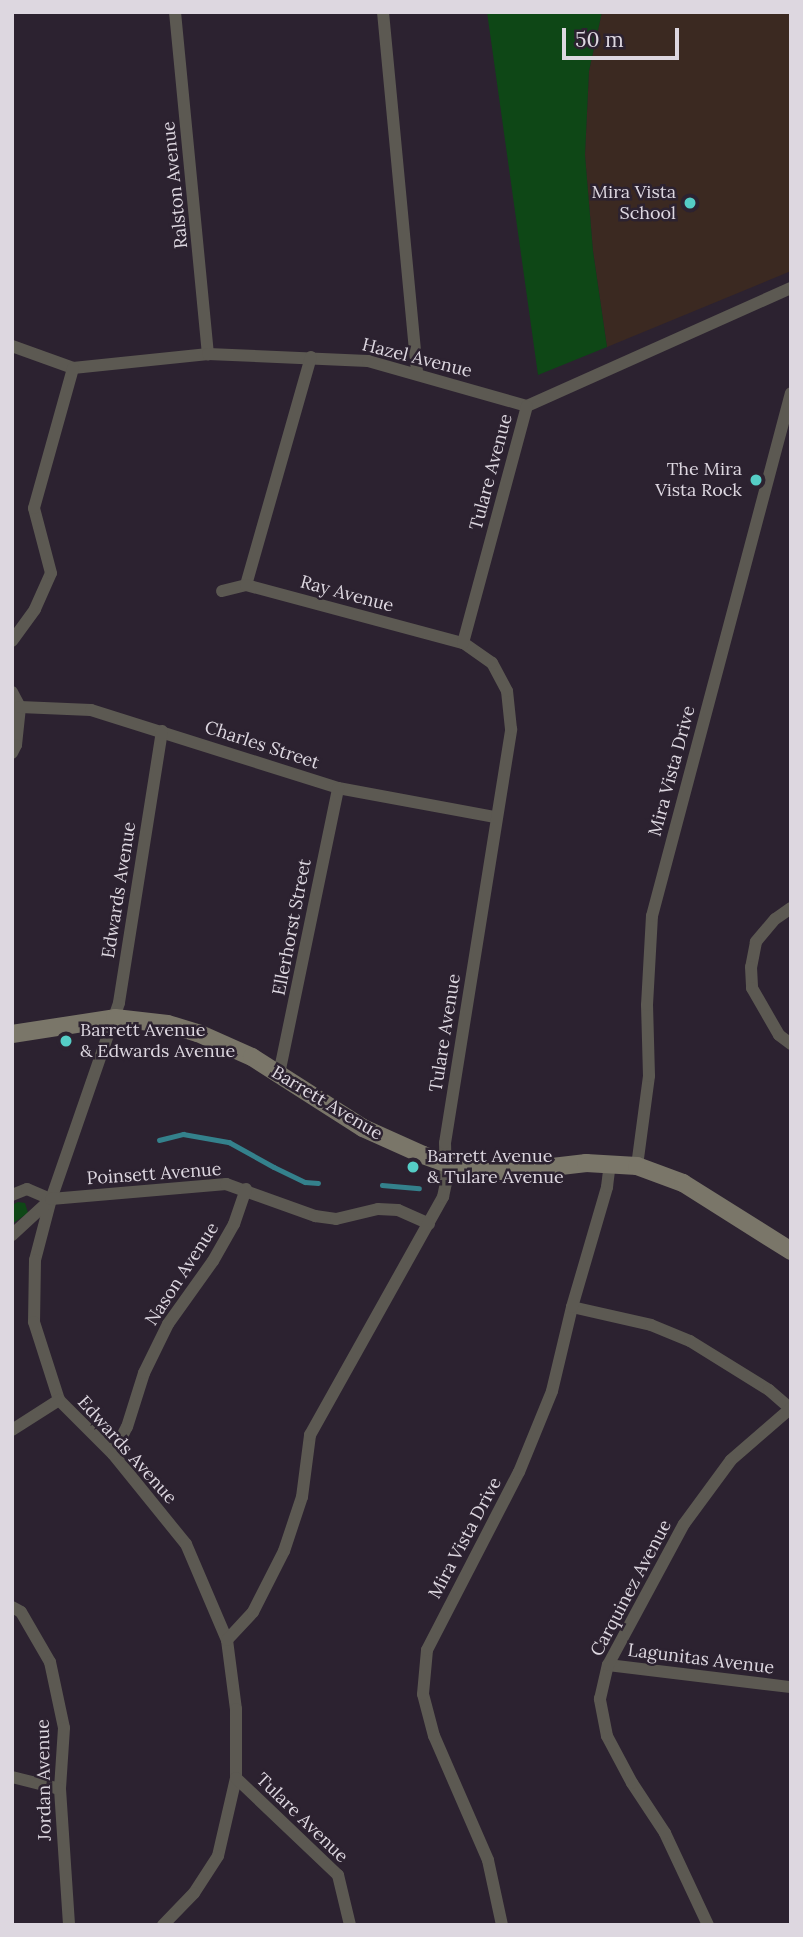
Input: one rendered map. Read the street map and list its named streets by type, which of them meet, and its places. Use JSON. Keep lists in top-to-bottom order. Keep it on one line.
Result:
{"streets":{"street":["Ralston Avenue","Hazel Avenue","Tulare Avenue","Ray Avenue","Charles Street","Mira Vista Drive","Edwards Avenue","Ellerhorst Street","Barrett Avenue","Poinsett Avenue","Nason Avenue","Carquinez Avenue","Lagunitas Avenue","Jordan Avenue"]},"crossings":[["Ralston Avenue","Hazel Avenue"],["Hazel Avenue","Tulare Avenue"],["Tulare Avenue","Ray Avenue"],["Tulare Avenue","Charles Street"],["Tulare Avenue","Edwards Avenue"],["Tulare Avenue","Barrett Avenue"],["Tulare Avenue","Poinsett Avenue"],["Charles Street","Edwards Avenue"],["Charles Street","Ellerhorst Street"],["Mira Vista Drive","Barrett Avenue"],["Edwards Avenue","Barrett Avenue"],["Edwards Avenue","Poinsett Avenue"],["Edwards Avenue","Nason Avenue"],["Ellerhorst Street","Barrett Avenue"],["Poinsett Avenue","Nason Avenue"],["Carquinez Avenue","Lagunitas Avenue"]],"places":["Mira Vista School","The Mira Vista Rock","Barrett Avenue & Edwards Avenue","Barrett Avenue & Tulare Avenue"],"scale_bar":"50 m"}
